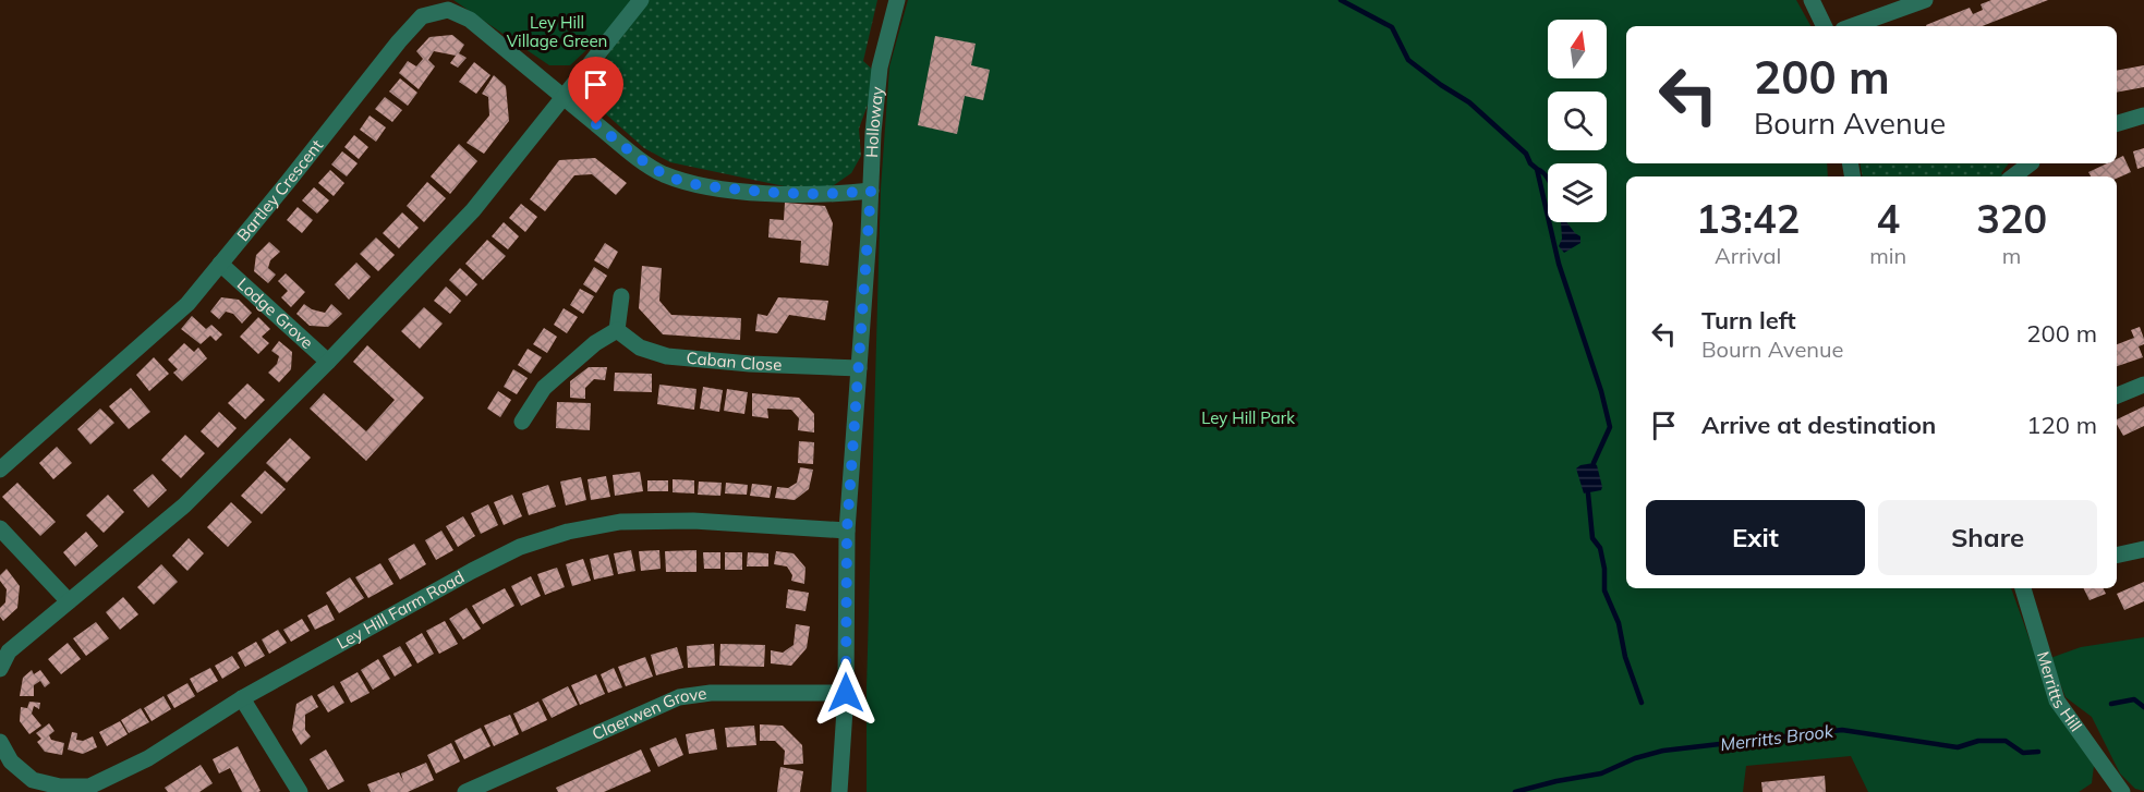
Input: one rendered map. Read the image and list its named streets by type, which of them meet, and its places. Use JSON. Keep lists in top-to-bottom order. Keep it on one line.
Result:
{"streets":{"street":["Holloway","Bartley Crescent","Lodge Grove","Caban Close","Ley Hill Farm Road","Merritts Hill","Claerwen Grove"]},"crossings":[["Holloway","Bartley Crescent"],["Holloway","Caban Close"],["Holloway","Ley Hill Farm Road"],["Holloway","Claerwen Grove"],["Bartley Crescent","Lodge Grove"]],"water":["Merritts Brook"],"parks":["Ley Hill Village Green","Ley Hill Park"],"north":"top","page":{"turn":["200 m","Bourn Avenue"],"eta":["13:42","Arrival","4","min","320","m"],"list":[{"name":"Turn left","note":"Bourn Avenue","value":"200 m"},{"name":"Arrive at destination","value":"120 m"}],"buttons":["Exit","Share"]}}
